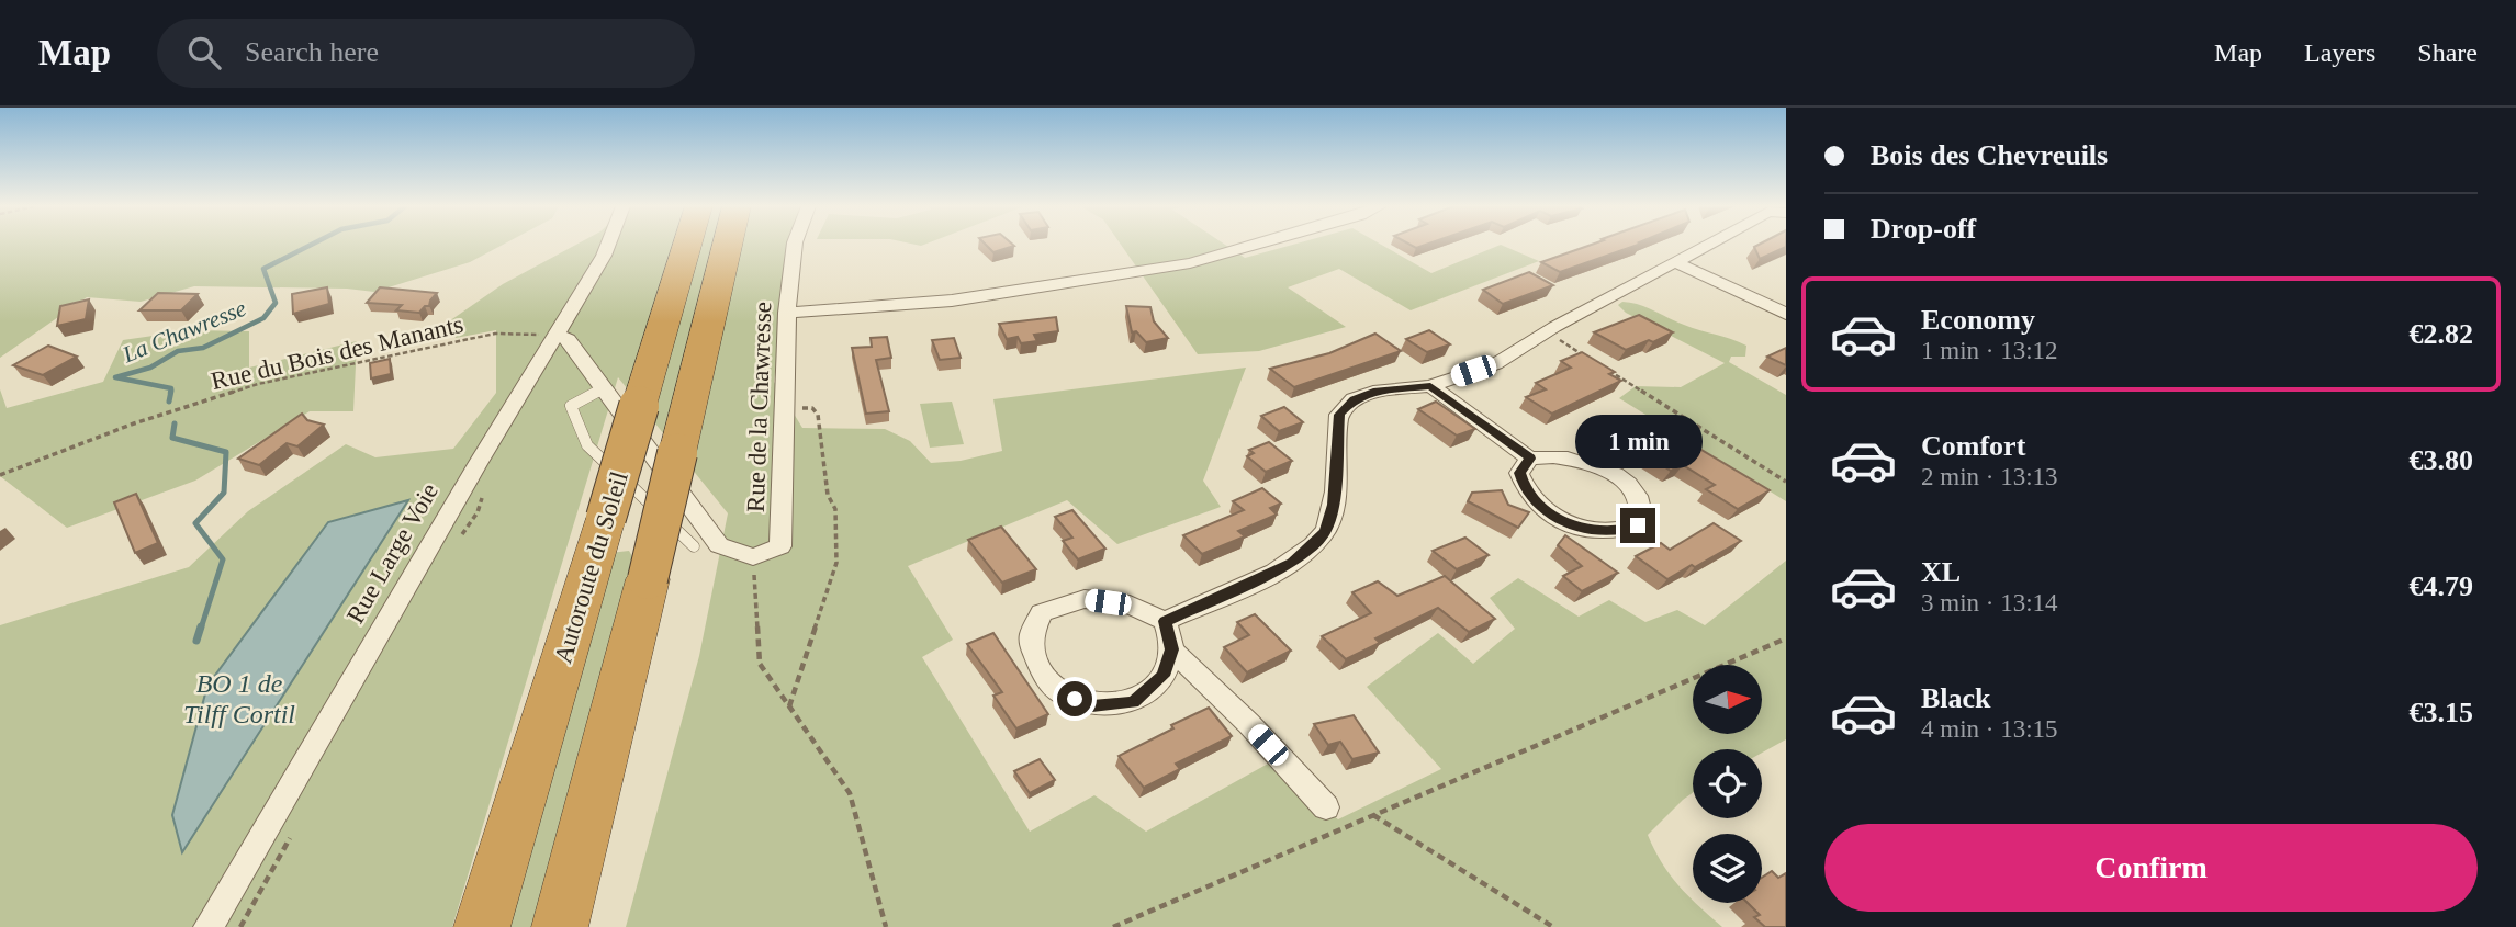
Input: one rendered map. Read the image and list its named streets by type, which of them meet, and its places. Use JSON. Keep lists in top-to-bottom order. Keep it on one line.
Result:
{"streets":{"highway":["Autoroute du Soleil"],"street":["Rue de la Chawresse","Rue Large Voie"],"path":["Rue du Bois des Manants"]},"crossings":[["Rue du Bois des Manants","Rue Large Voie"]],"water":["La Chawresse","BO 1 de Tilff Cortil"],"north":"right","page":{"header":"Map","search":"Search here","nav":["Map","Layers","Share"],"banner":["Bois des Chevreuils","Drop-off"],"list":[{"name":"Economy","note":"1 min · 13:12","value":"€2.82"},{"name":"Comfort","note":"2 min · 13:13","value":"€3.80"},{"name":"XL","note":"3 min · 13:14","value":"€4.79"},{"name":"Black","note":"4 min · 13:15","value":"€3.15"}],"bubble":"1 min","buttons":"Confirm"}}
